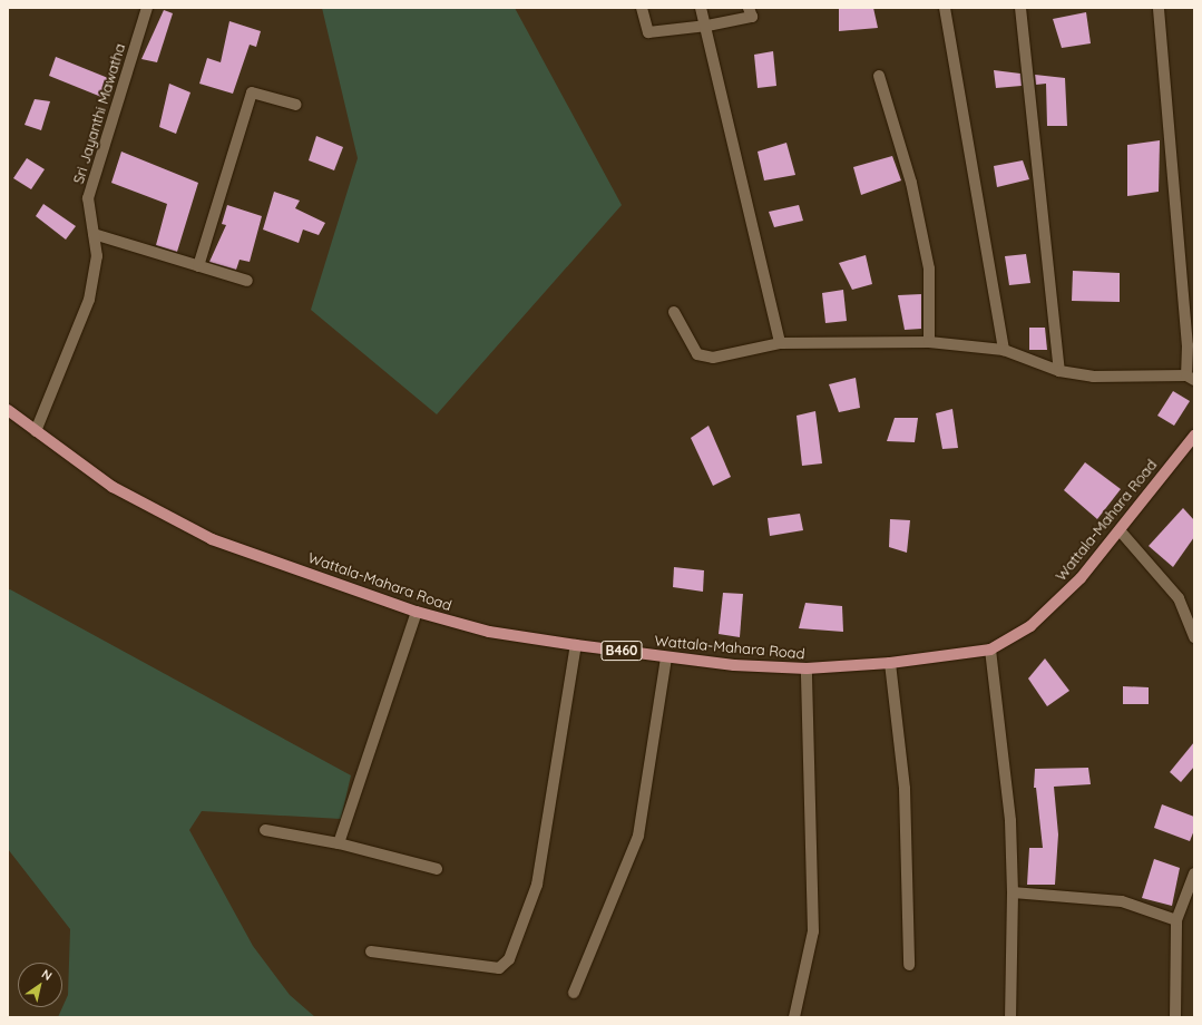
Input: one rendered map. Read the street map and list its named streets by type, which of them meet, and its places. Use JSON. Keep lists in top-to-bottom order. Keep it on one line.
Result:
{"streets":{"main road":["Wattala-Mahara Road","B460"],"street":["Sri Jayanthi Mawatha"]},"crossings":[["Sri Jayanthi Mawatha","Wattala-Mahara Road"]],"north":"top right"}
